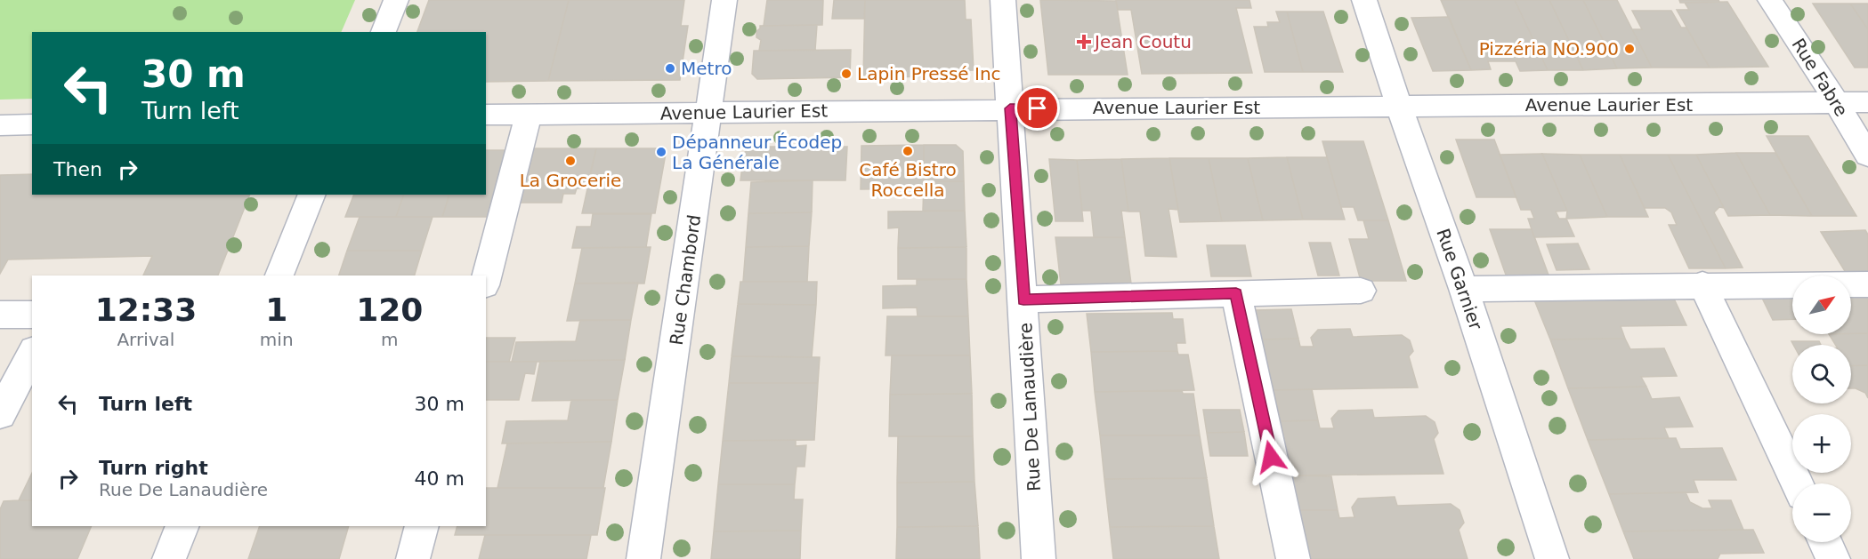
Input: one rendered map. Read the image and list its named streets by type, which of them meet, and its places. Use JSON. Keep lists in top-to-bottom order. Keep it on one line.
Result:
{"streets":{"street":["Rue Fabre","Avenue Laurier Est","Rue Garnier","Rue Chambord","Rue De Lanaudière"]},"crossings":[["Rue Fabre","Avenue Laurier Est"],["Avenue Laurier Est","Rue Garnier"],["Avenue Laurier Est","Rue Chambord"],["Avenue Laurier Est","Rue De Lanaudière"]],"places":{"health":["Jean Coutu"],"other":["Pizzéria NO.900","Metro","Lapin Pressé Inc","Café Bistro Roccella","Dépanneur Écodep La Générale","La Grocerie"]},"north":"top right","page":{"turn":["30 m","Turn left"],"then":"Then","map_buttons":["+","−"],"eta":["12:33","Arrival","1","min","120","m"],"list":[{"name":"Turn left","value":"30 m"},{"name":"Turn right","note":"Rue De Lanaudière","value":"40 m"}]}}
